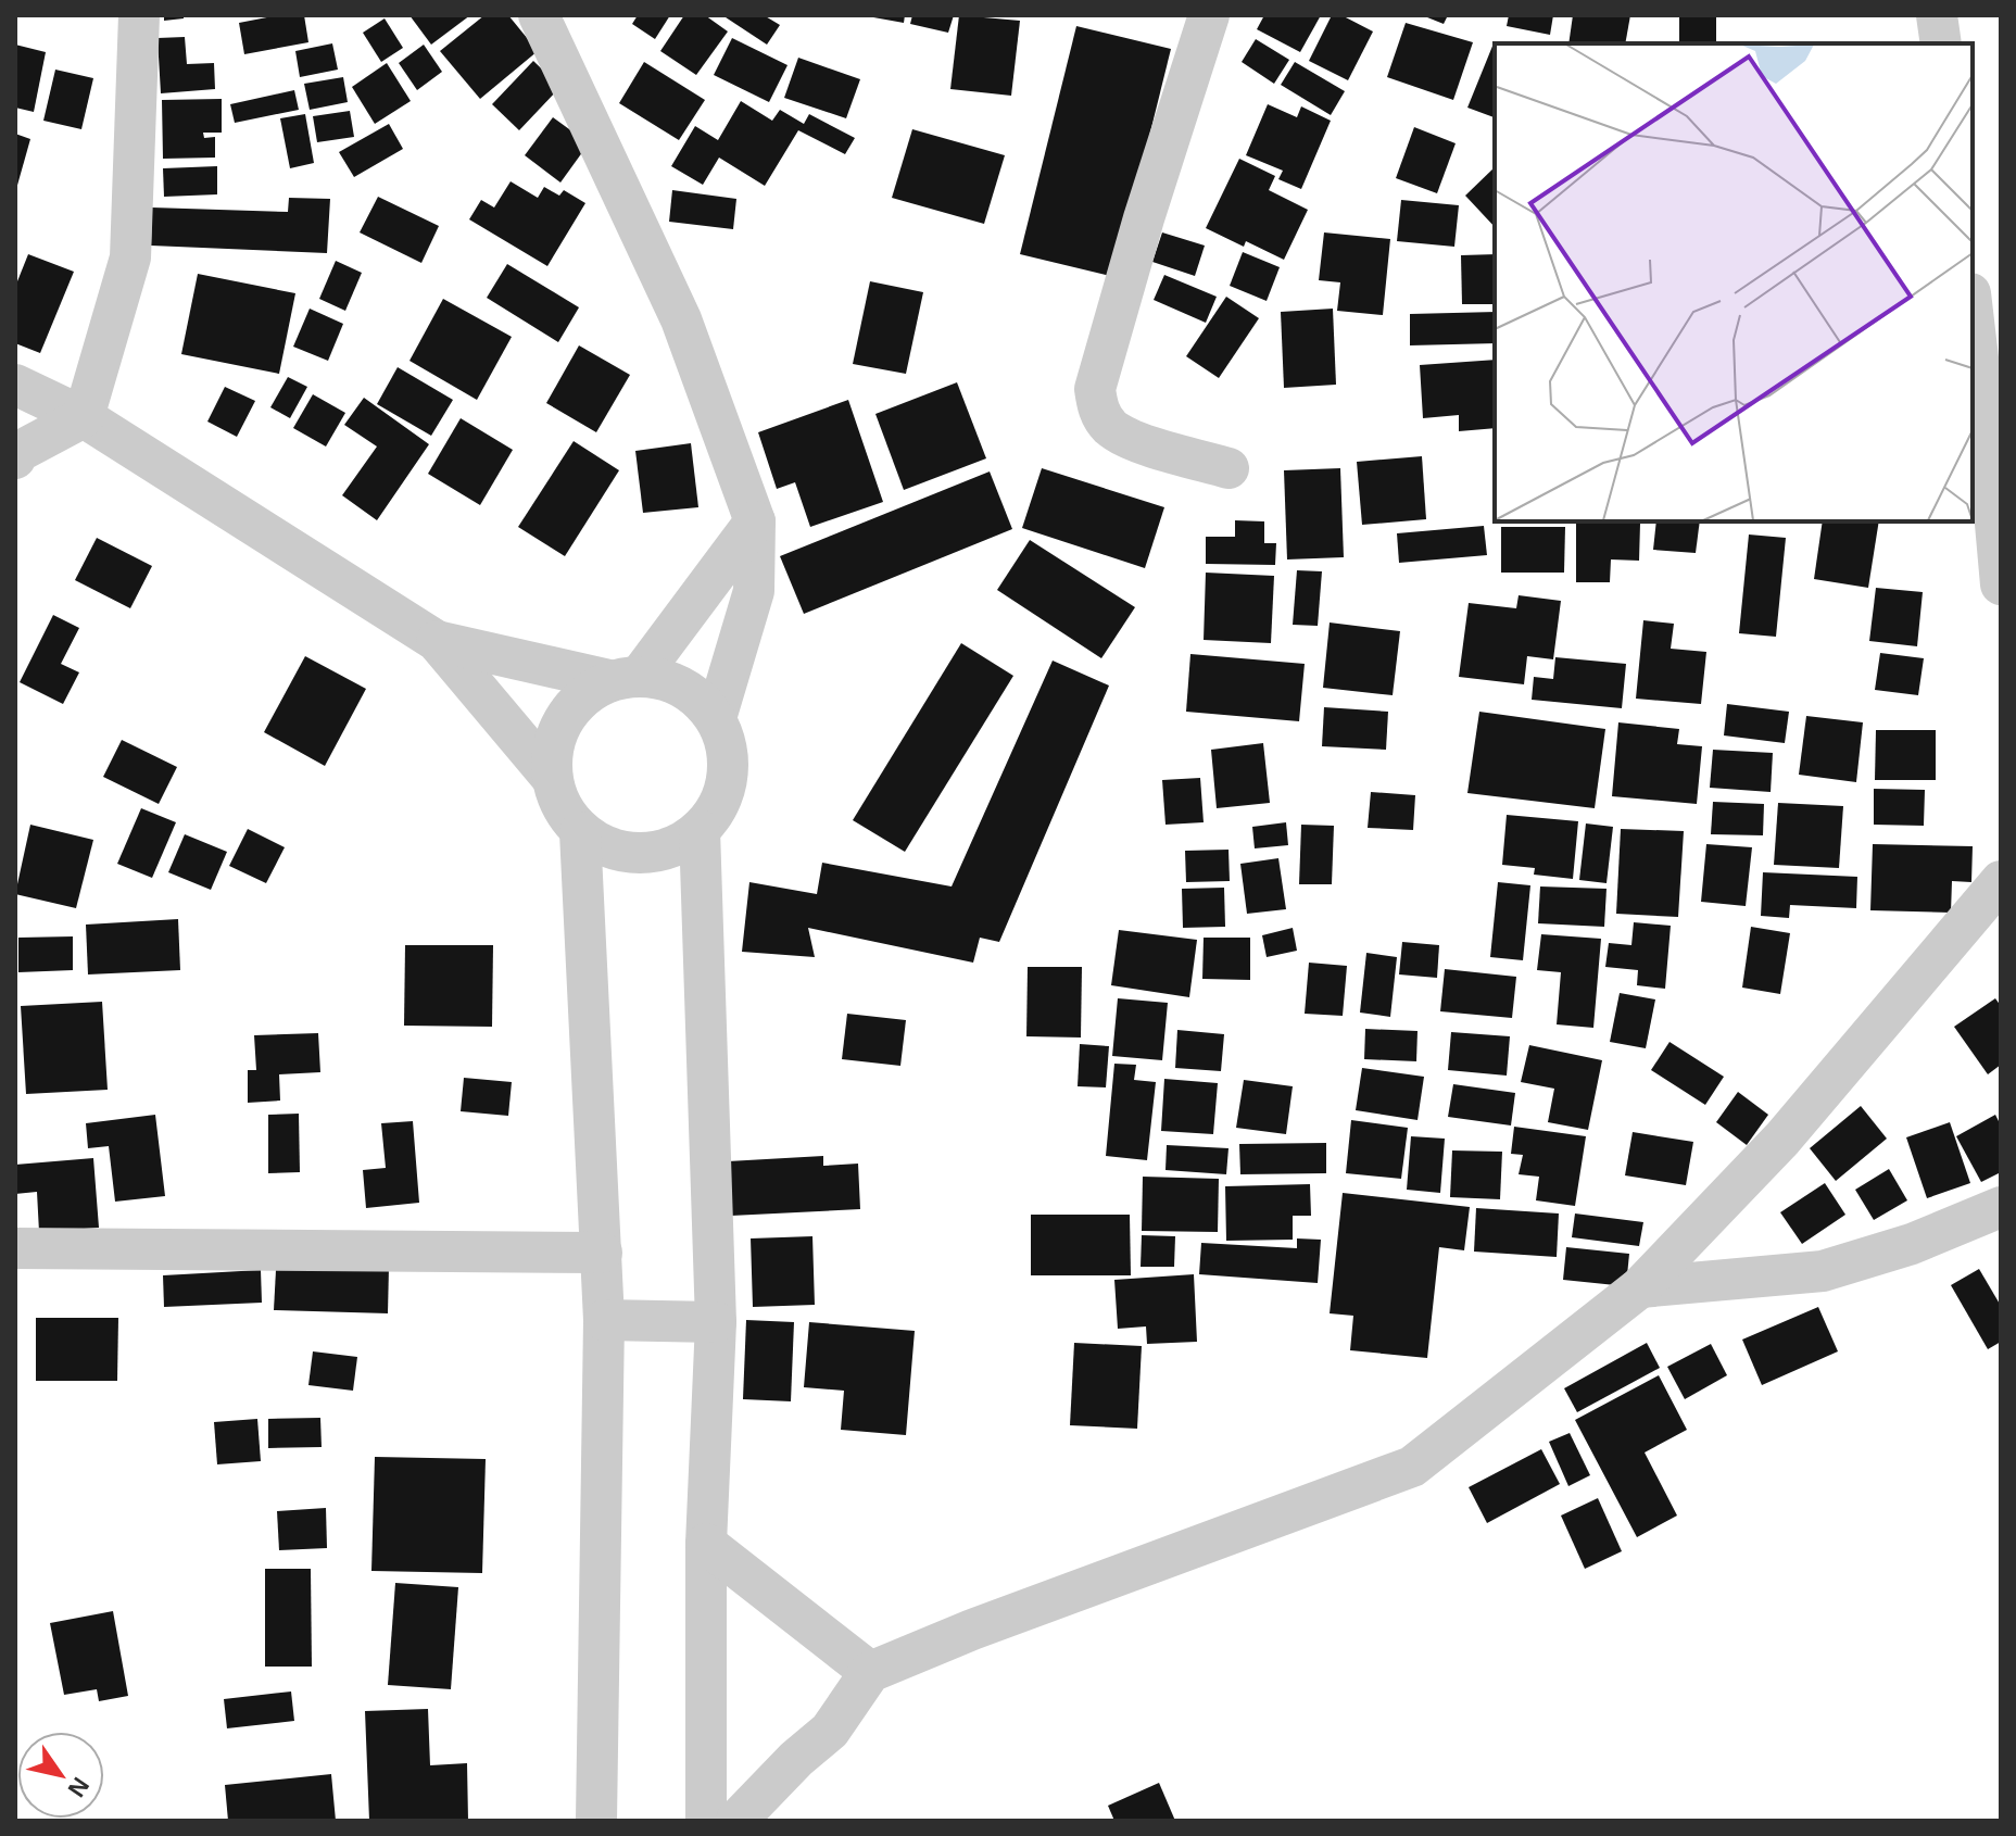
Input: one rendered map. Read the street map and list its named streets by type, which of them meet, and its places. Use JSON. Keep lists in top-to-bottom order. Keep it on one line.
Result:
{"north":"bottom right"}
